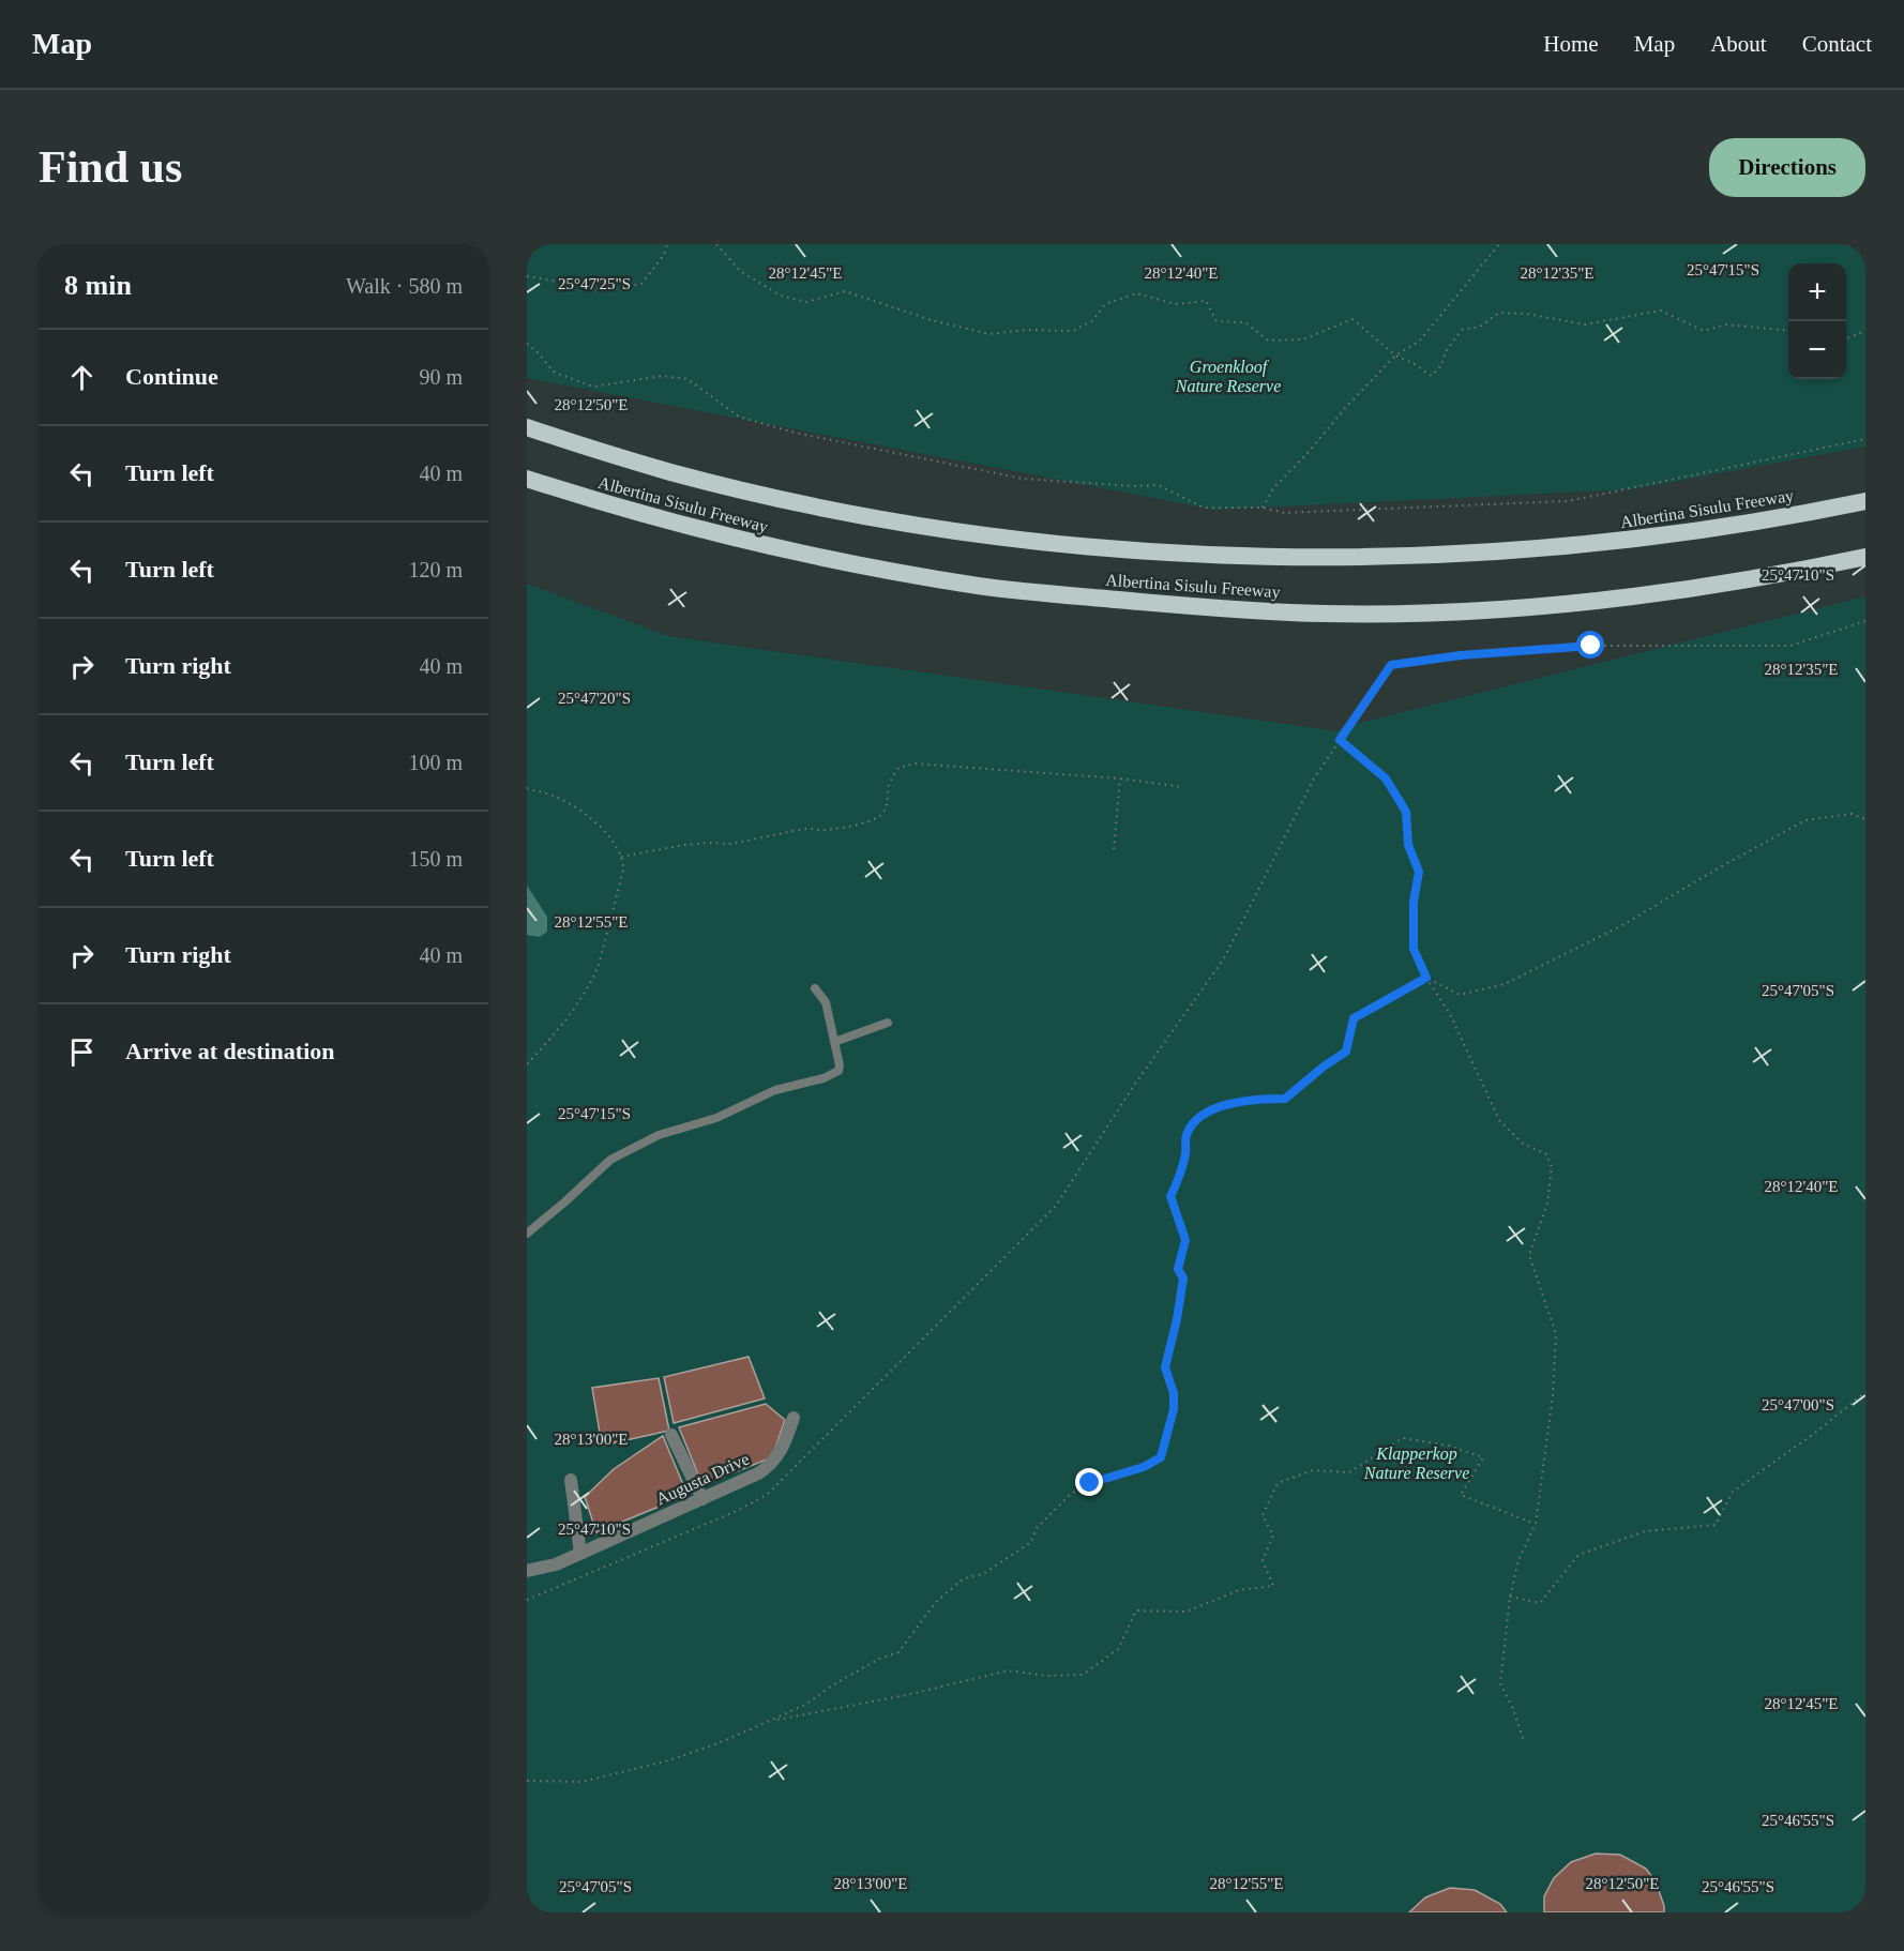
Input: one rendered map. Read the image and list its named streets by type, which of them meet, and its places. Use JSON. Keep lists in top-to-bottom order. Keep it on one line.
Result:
{"streets":{"highway":["Albertina Sisulu Freeway"],"street":["Augusta Drive"]},"parks":["Groenkloof Nature Reserve","Klapperkop Nature Reserve"],"page":{"header":"Map","nav":["Home","Map","About","Contact"],"buttons":"Directions","title":"Find us","heading":["8 min","Walk · 580 m"],"map_buttons":["+","−"],"list":[["Continue","90 m"],["Turn left","40 m"],["Turn left","120 m"],["Turn right","40 m"],["Turn left","100 m"],["Turn left","150 m"],["Turn right","40 m"],"Arrive at destination"]},"coordinates":["25°47'15\"S","28°12'45\"E","28°12'40\"E","28°12'35\"E","25°47'25\"S","28°12'50\"E","25°47'10\"S","25°47'20\"S","28°12'55\"E","25°47'05\"S","25°47'00\"S","28°13'00\"E","25°46'55\"S"]}
